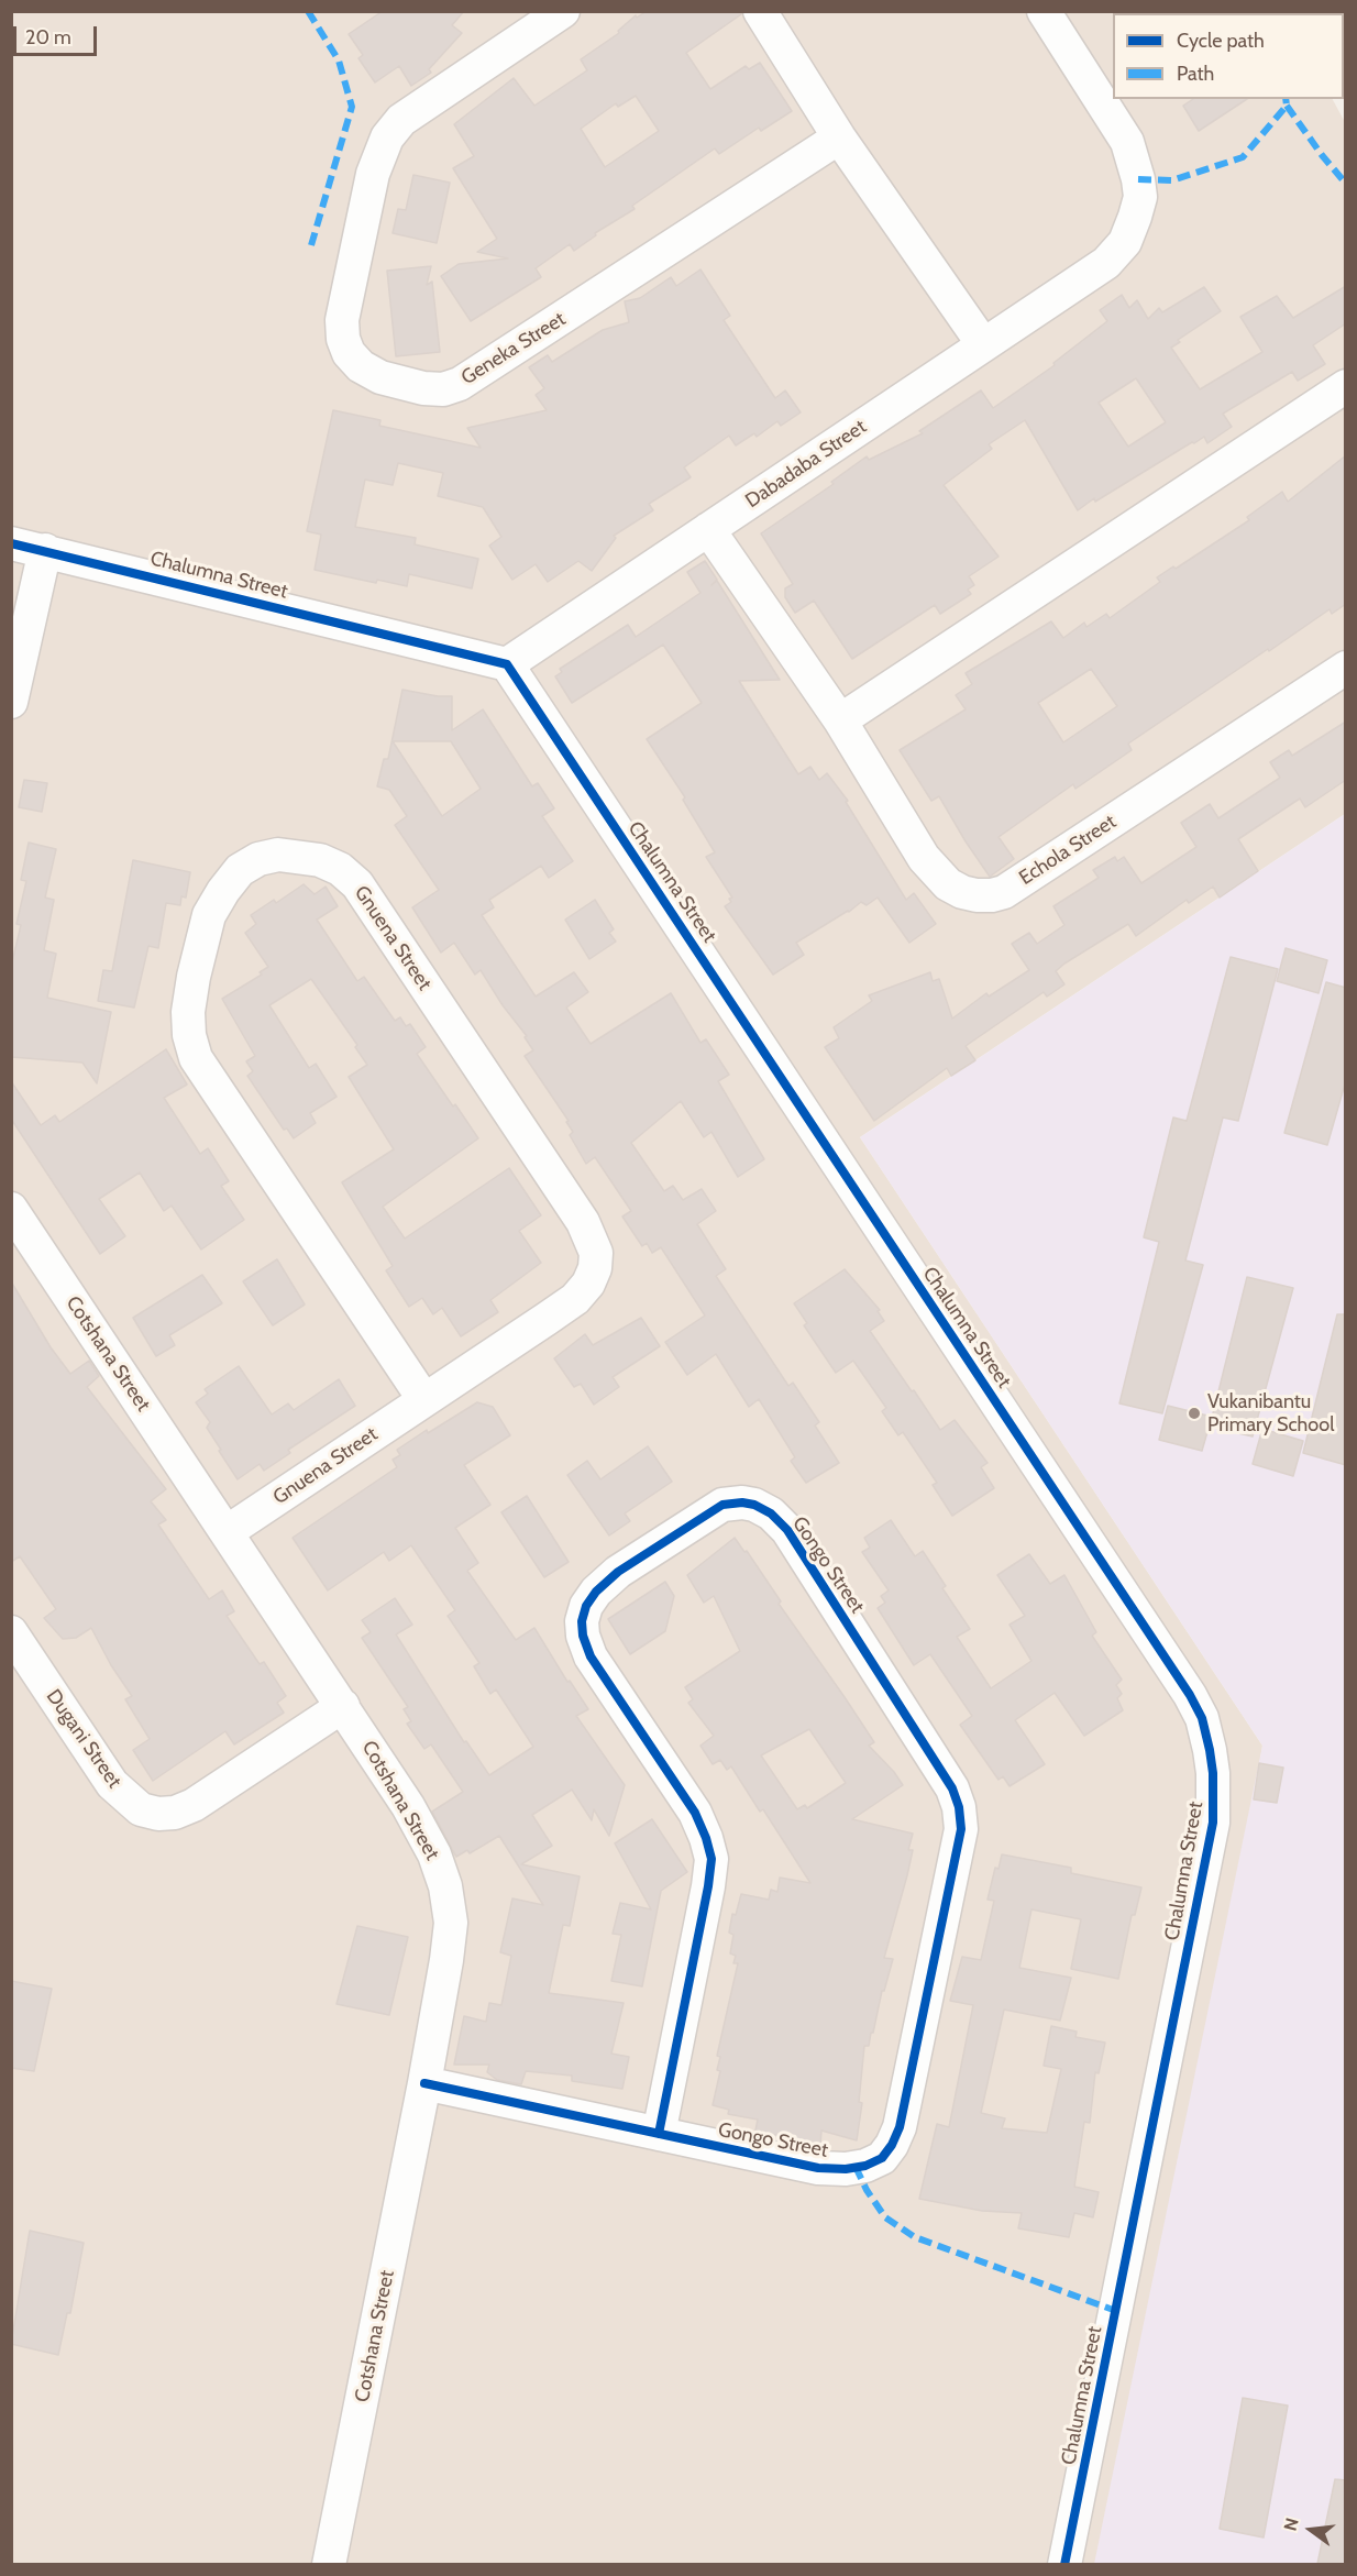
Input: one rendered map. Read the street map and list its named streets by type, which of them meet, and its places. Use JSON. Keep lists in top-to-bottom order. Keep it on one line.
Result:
{"streets":{"street":["Geneka Street","Dabadaba Street","Chalumna Street","Echola Street","Gnuena Street","Cotshana Street","Gongo Street","Dugani Street"]},"crossings":[["Dabadaba Street","Chalumna Street"],["Dabadaba Street","Echola Street"],["Gnuena Street","Cotshana Street"],["Cotshana Street","Gongo Street"],["Cotshana Street","Dugani Street"]],"places":["Vukanibantu Primary School"],"legend":["Cycle path","Path"],"scale_bar":"20 m","north":"left"}
